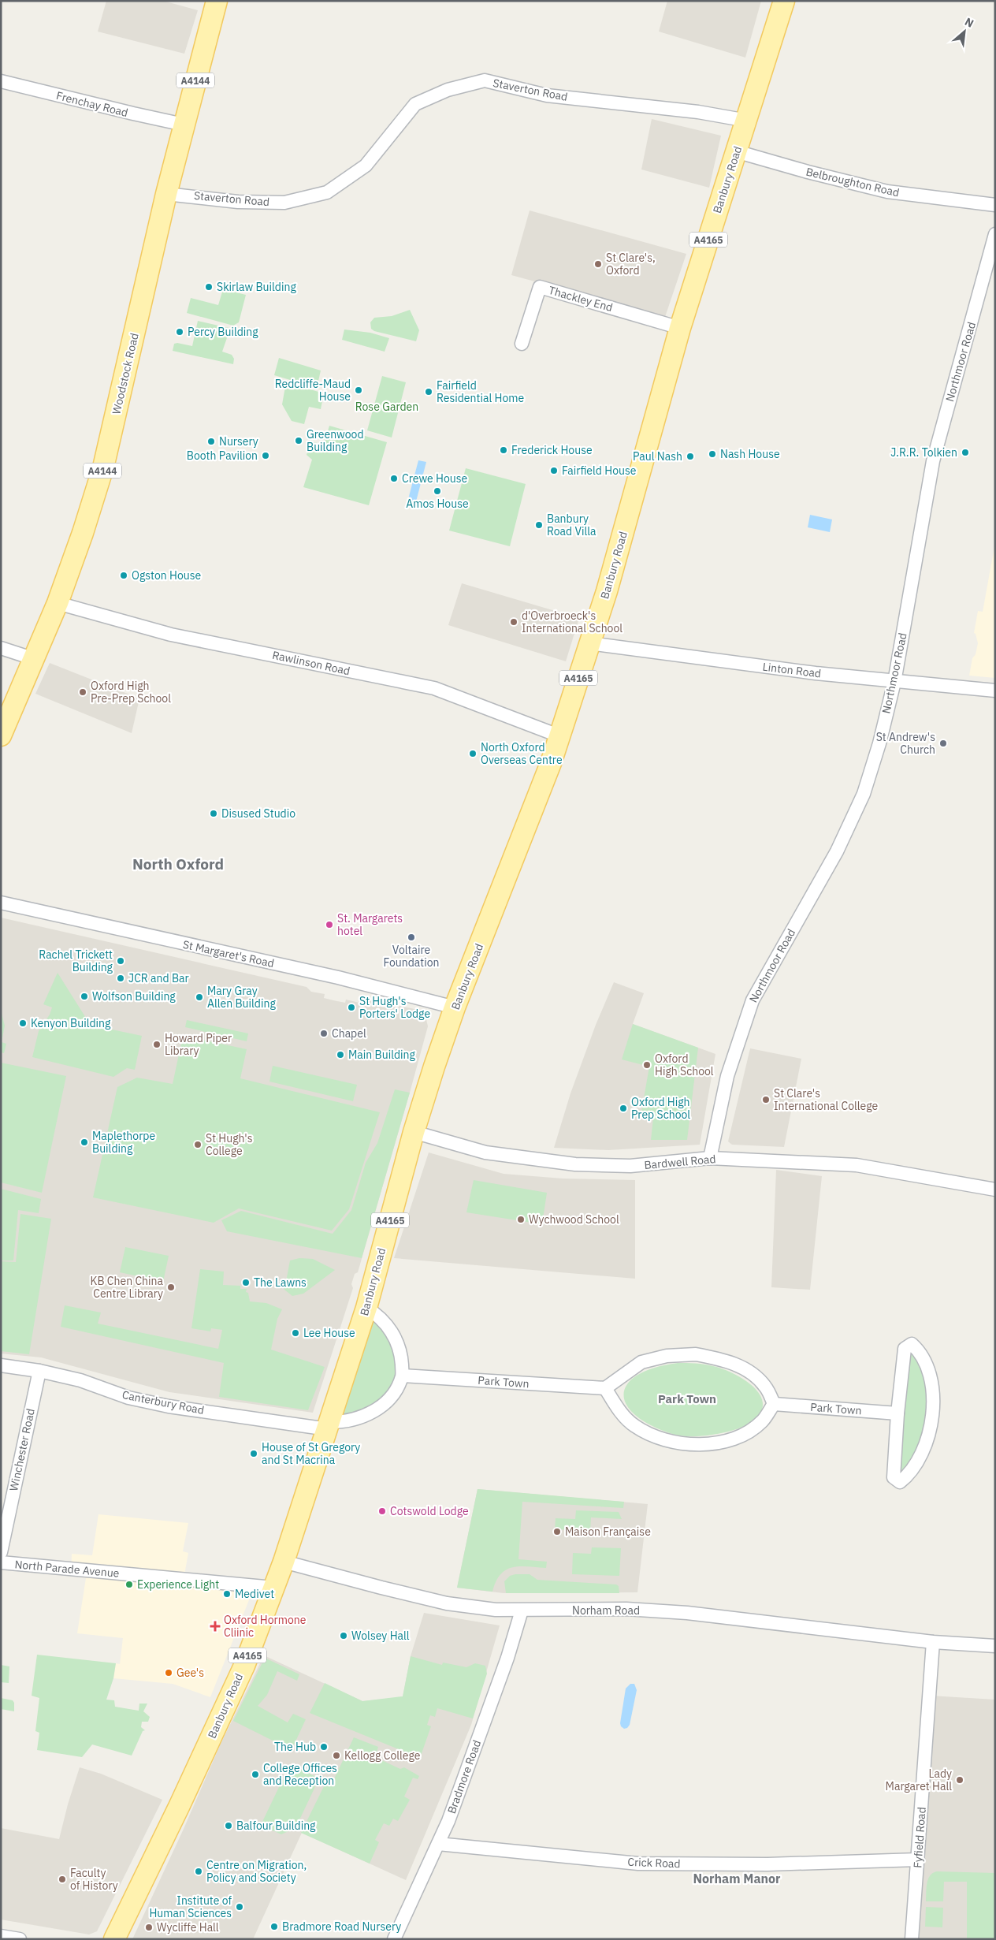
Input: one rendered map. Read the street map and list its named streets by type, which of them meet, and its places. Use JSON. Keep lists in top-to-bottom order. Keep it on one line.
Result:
{"streets":{"main road":["A4144","Banbury Road","A4165","Woodstock Road"],"street":["Staverton Road","Frenchay Road","Belbroughton Road","Thackley End","Northmoor Road","Rawlinson Road","Linton Road","St Margaret's Road","Bardwell Road","Park Town","Canterbury Road","Winchester Road","North Parade Avenue","Norham Road","Bradmore Road","Fyfield Road","Crick Road"]},"crossings":[["Staverton Road","Banbury Road"],["Staverton Road","Woodstock Road"],["Frenchay Road","Woodstock Road"],["Banbury Road","Belbroughton Road"],["Banbury Road","Thackley End"],["Banbury Road","Rawlinson Road"],["Banbury Road","Linton Road"],["Banbury Road","St Margaret's Road"],["Banbury Road","Bardwell Road"],["Banbury Road","Canterbury Road"],["Banbury Road","North Parade Avenue"],["Banbury Road","Norham Road"],["Northmoor Road","Linton Road"],["Northmoor Road","Bardwell Road"],["Woodstock Road","Rawlinson Road"],["Canterbury Road","Winchester Road"],["Norham Road","Bradmore Road"],["Norham Road","Fyfield Road"],["Bradmore Road","Crick Road"],["Fyfield Road","Crick Road"]],"districts":["North Oxford","Park Town","Norham Manor"],"parks":["Rose Garden"],"places":{"other":["St Clare's, Oxford","Skirlaw Building","Percy Building","Redcliffe-Maud House","Fairfield Residential Home","Greenwood Building","Nursery","Frederick House","J.R.R. Tolkien","Nash House","Booth Pavilion","Paul Nash","Fairfield House","Crewe House","Amos House","Banbury Road Villa","Ogston House","d'Overbroeck's International School","Oxford High Pre-Prep School","St Andrew's Church","North Oxford Overseas Centre","Disused Studio","St. Margarets hotel","Voltaire Foundation","Rachel Trickett Building","JCR and Bar","Wolfson Building","Mary Gray Allen Building","St Hugh's Porters' Lodge","Kenyon Building","Chapel","Howard Piper Library","Main Building","Oxford High School","St Clare's International College","Oxford High Prep School","Maplethorpe Building","St Hugh's College","Wychwood School","The Lawns","KB Chen China Centre Library","Lee House","House of St Gregory and St Macrina","Cotswold Lodge","Maison Française","Experience Light","Medivet","Wolsey Hall","Gee's","The Hub","Kellogg College","College Offices and Reception","Lady Margaret Hall","Balfour Building","Centre on Migration, Policy and Society","Faculty of History","Institute of Human Sciences","Bradmore Road Nursery","Wycliffe Hall"],"health":["Oxford Hormone Cliinic"]},"north":"top right"}
